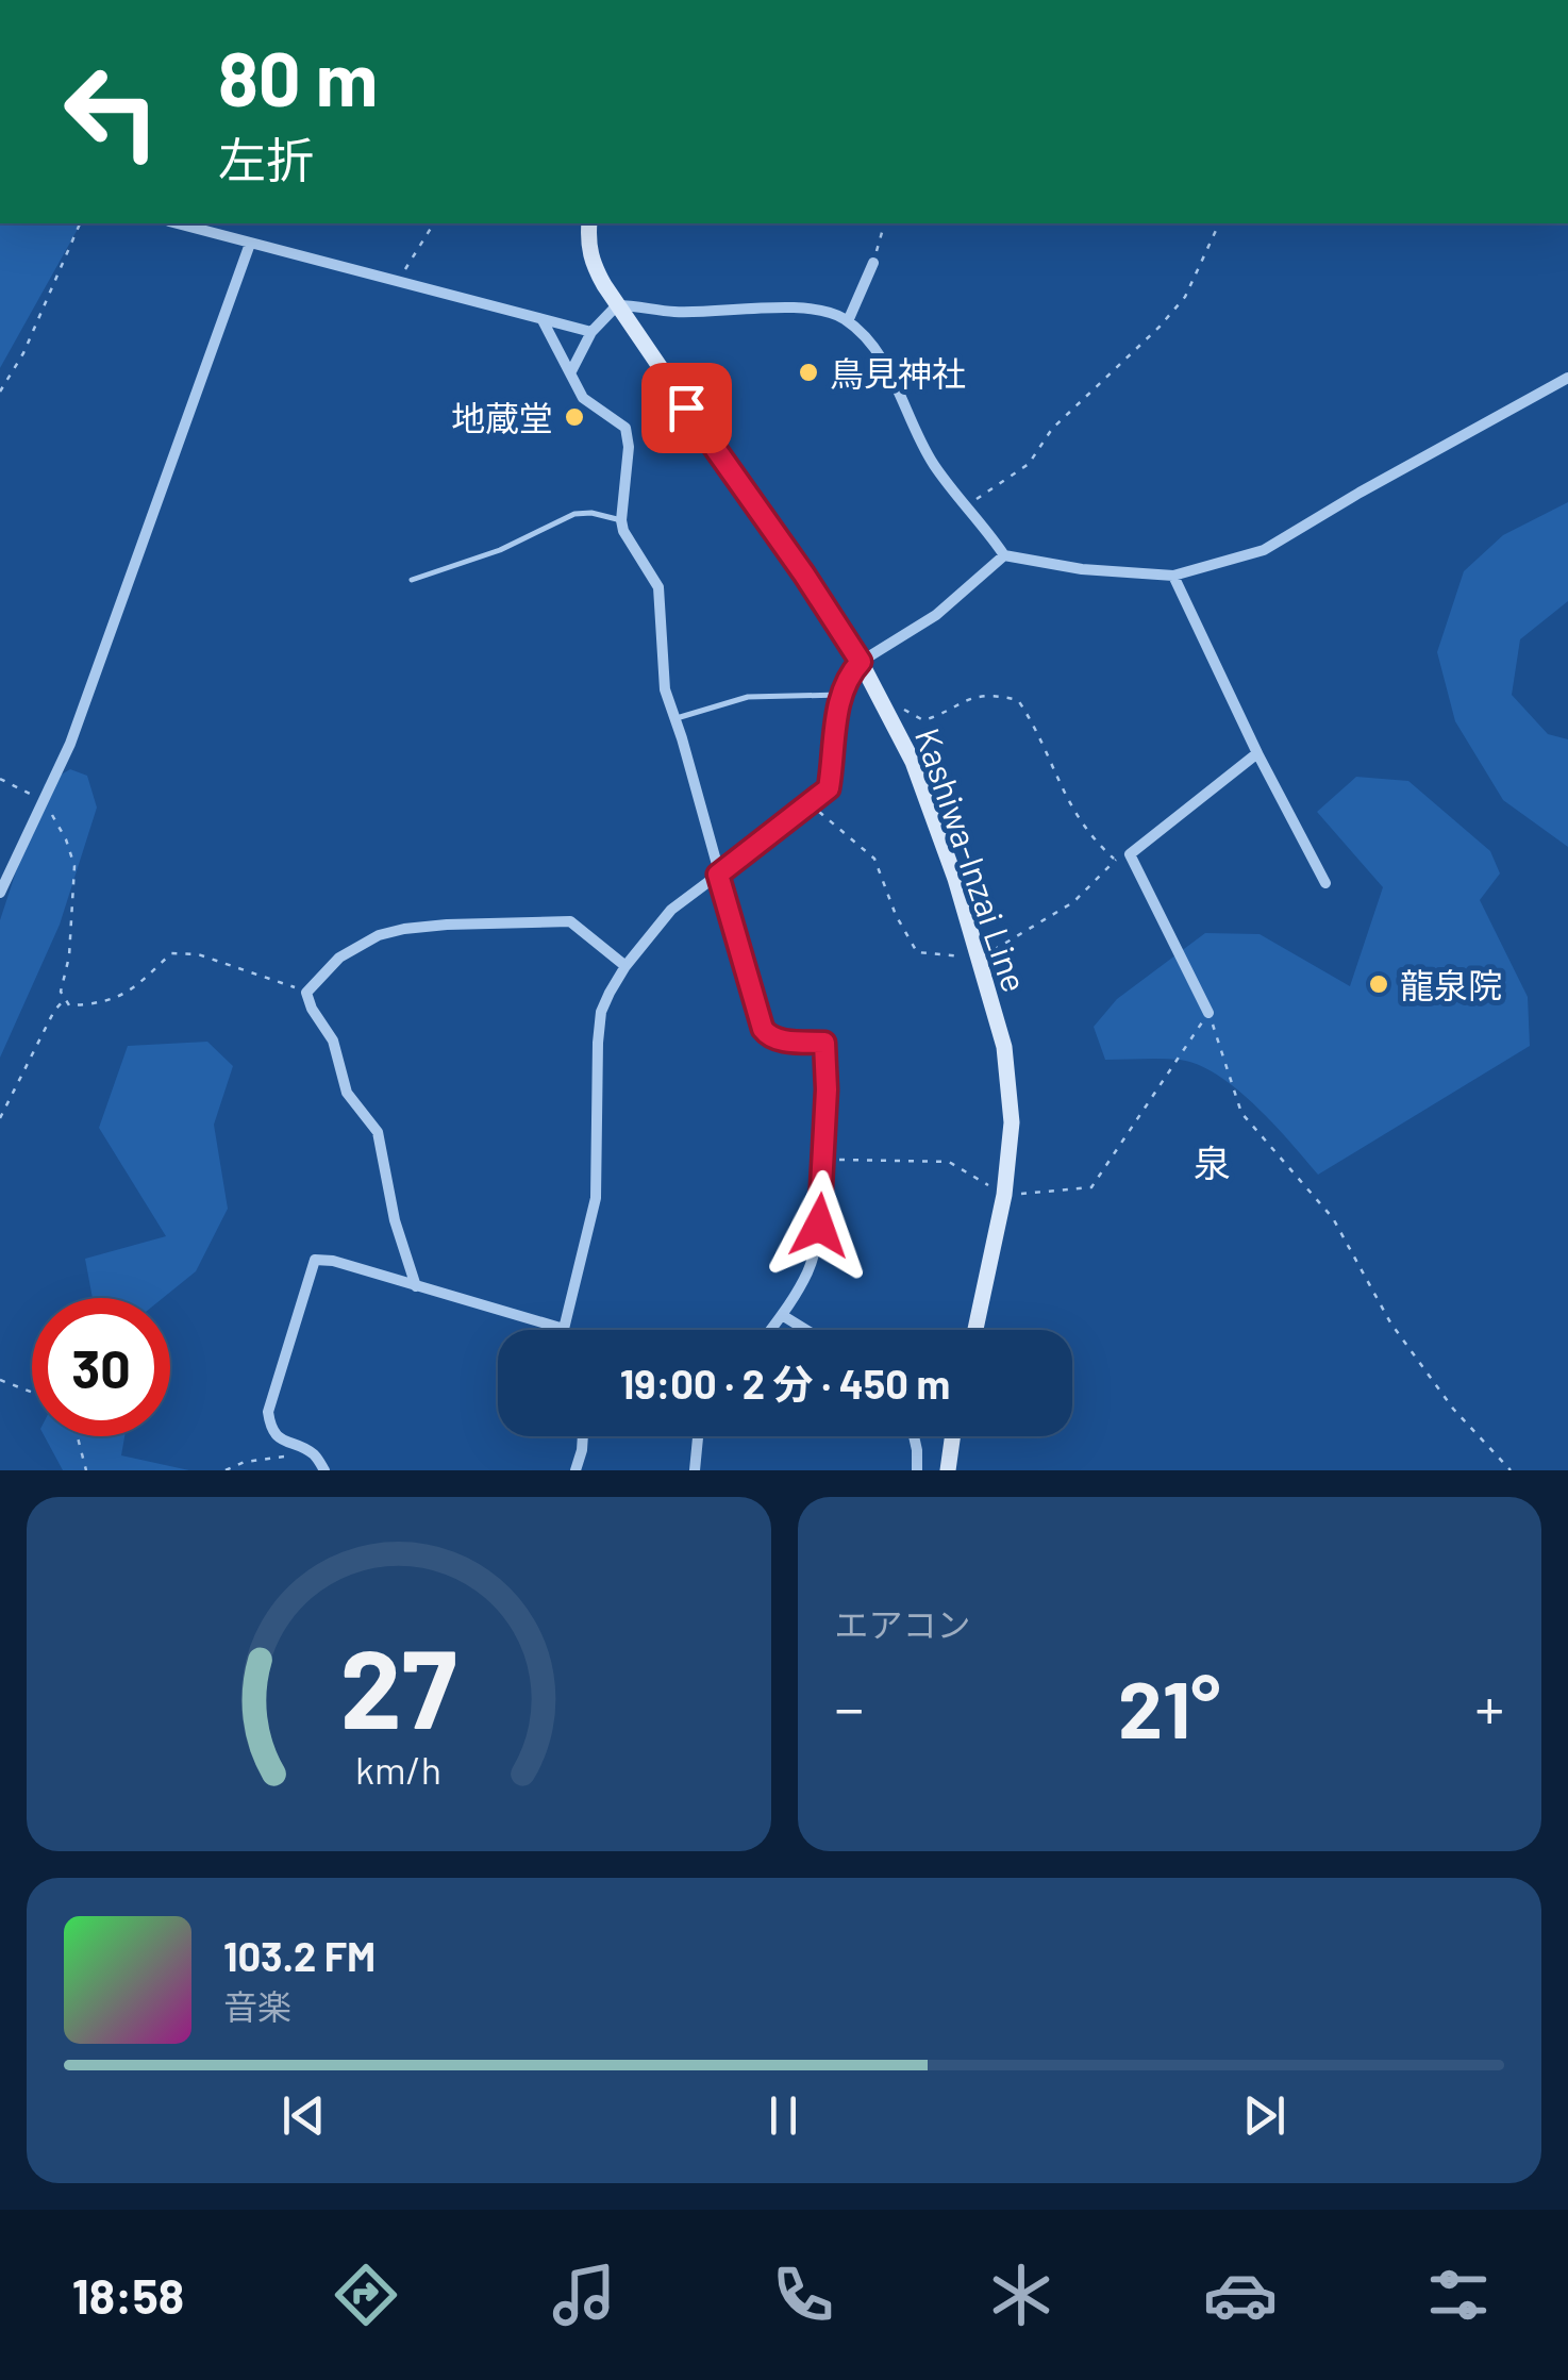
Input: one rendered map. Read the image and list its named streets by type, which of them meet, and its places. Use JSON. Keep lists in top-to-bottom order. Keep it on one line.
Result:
{"streets":{"main road":["Kashiwa-Inzai Line"]},"districts":["泉"],"places":["鳥見神社","地蔵堂","龍泉院"],"page":{"turn":["80 m","左折"],"limit":"30","trip":"19:00 · 2 分 · 450 m","tile":"エアコン","heat":["−","21°","+"],"song":["103.2 FM","音楽"],"tabs":"18:58","gauge":["27","km/h"]}}
